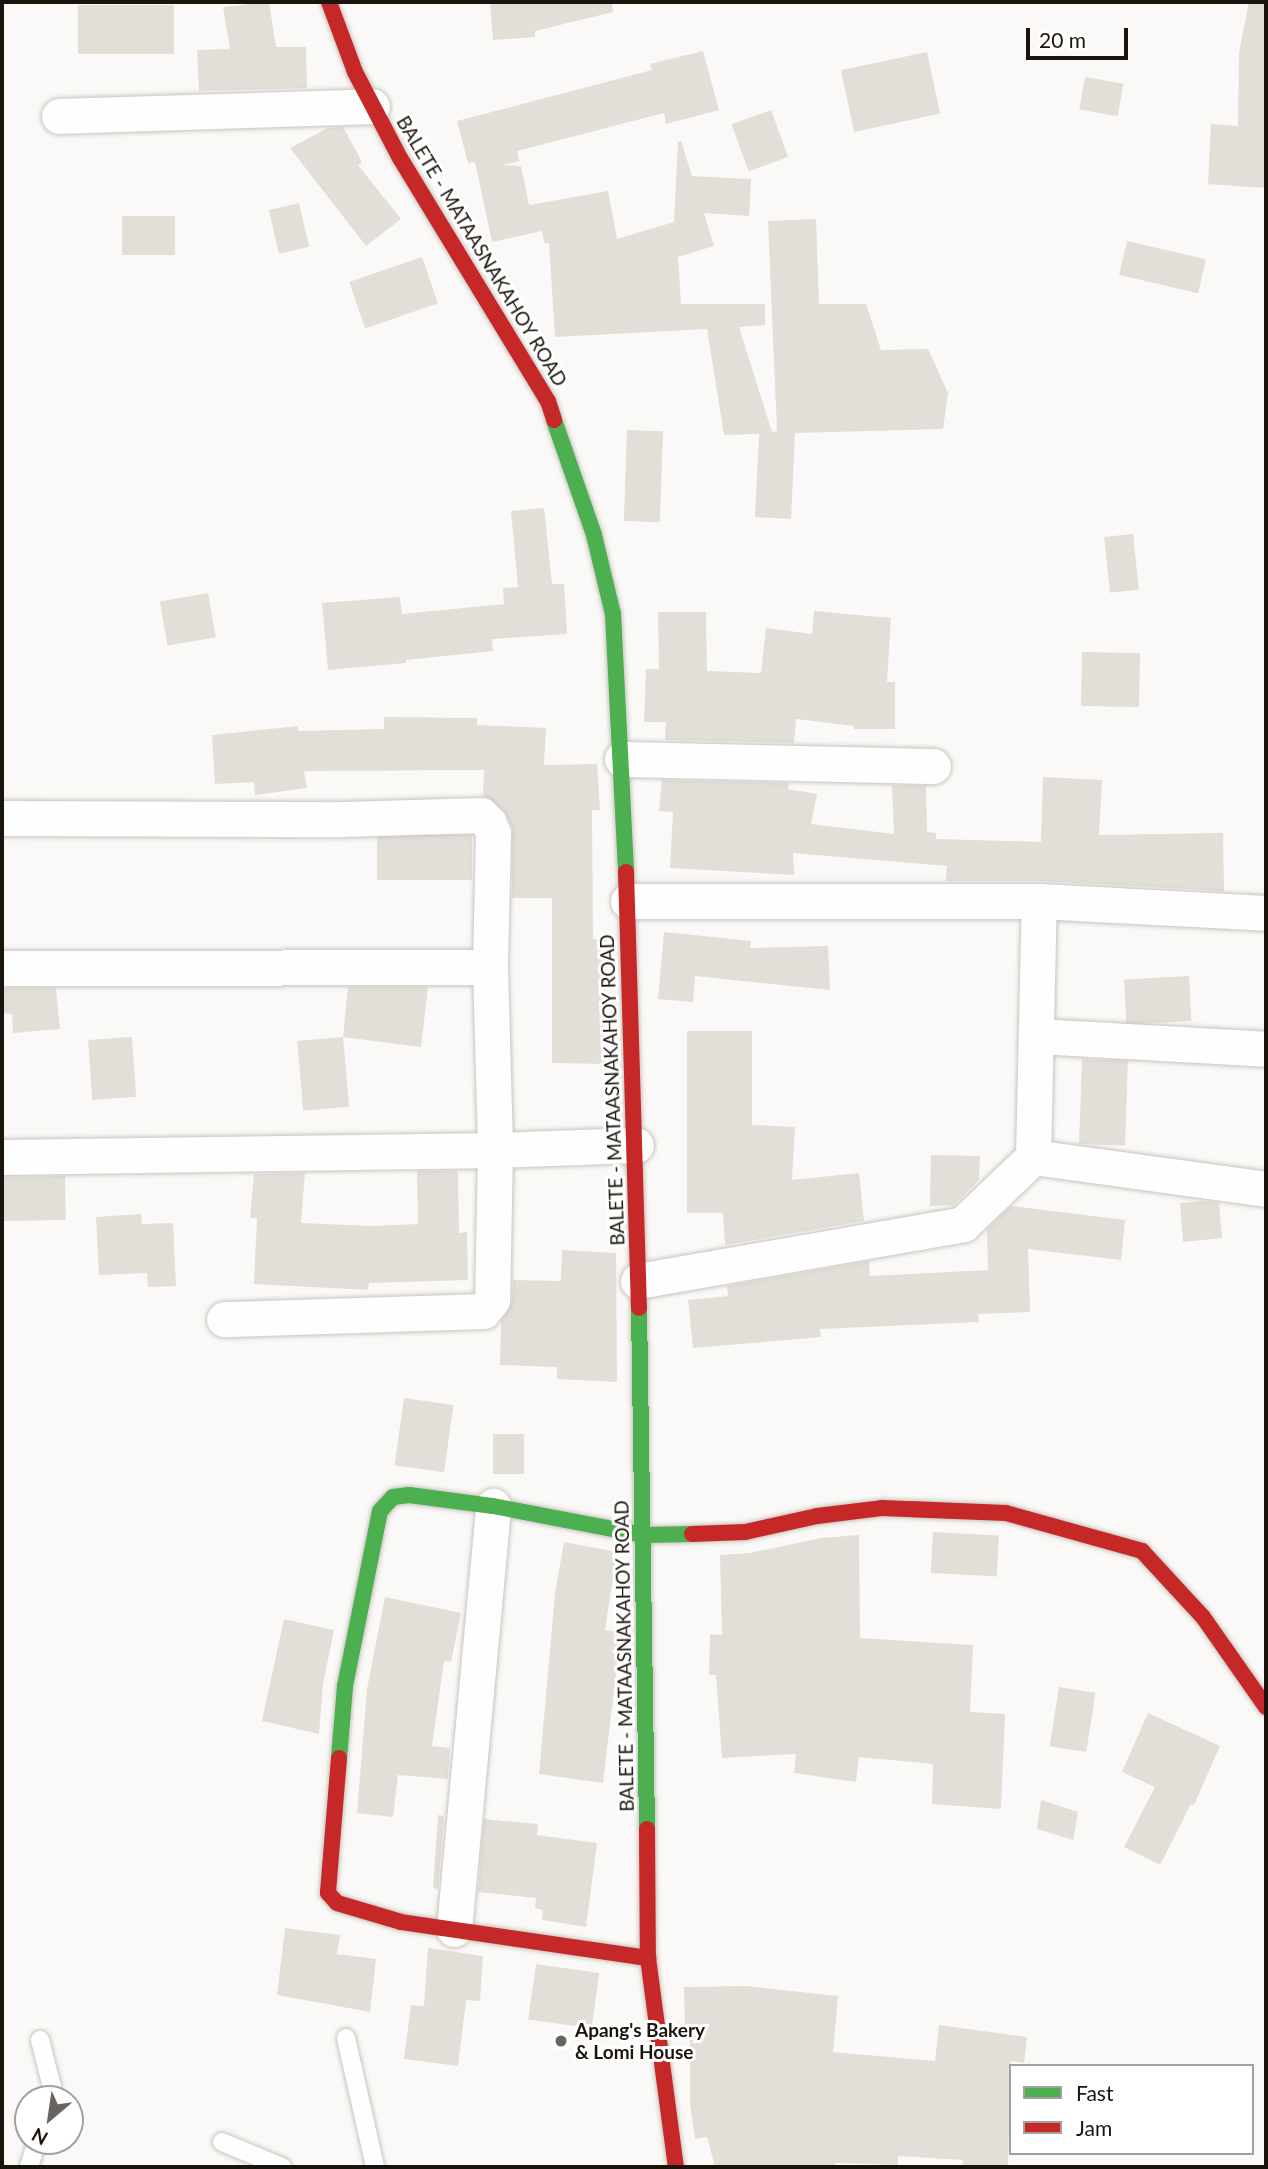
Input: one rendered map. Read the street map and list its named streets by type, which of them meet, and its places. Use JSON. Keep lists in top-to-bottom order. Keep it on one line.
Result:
{"streets":{"main road":["BALETE - MATAASNAKAHOY ROAD"]},"places":["Apang's Bakery & Lomi House"],"legend":["Fast","Jam"],"scale_bar":"20 m","north":"bottom left"}
